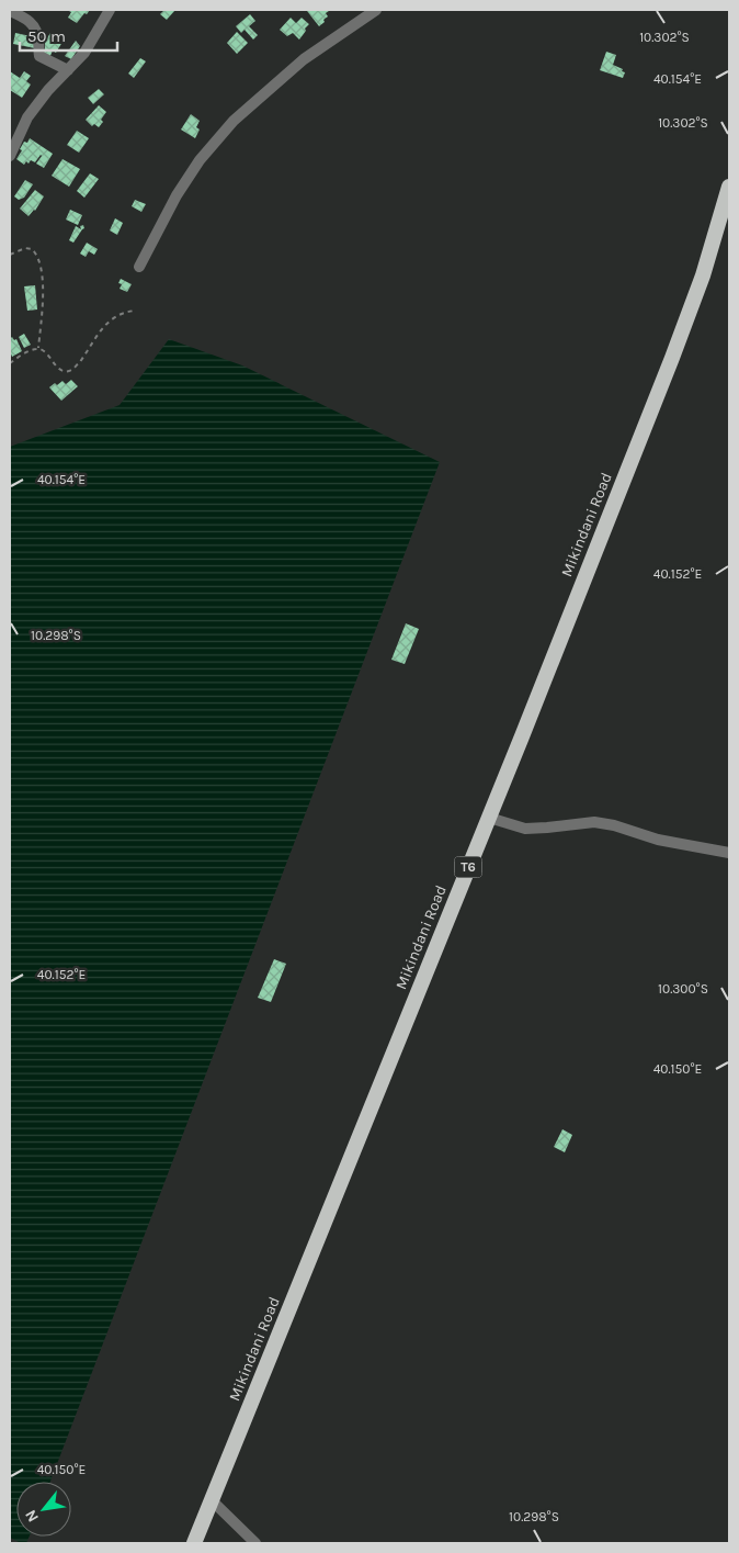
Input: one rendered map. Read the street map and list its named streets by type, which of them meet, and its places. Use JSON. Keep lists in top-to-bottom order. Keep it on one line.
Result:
{"streets":{"highway":["Mikindani Road","T6"]},"scale_bar":"50 m","north":"bottom left","coordinates":["10.302°S","40.154°E","40.152°E","10.298°S","10.300°S","40.150°E"]}
